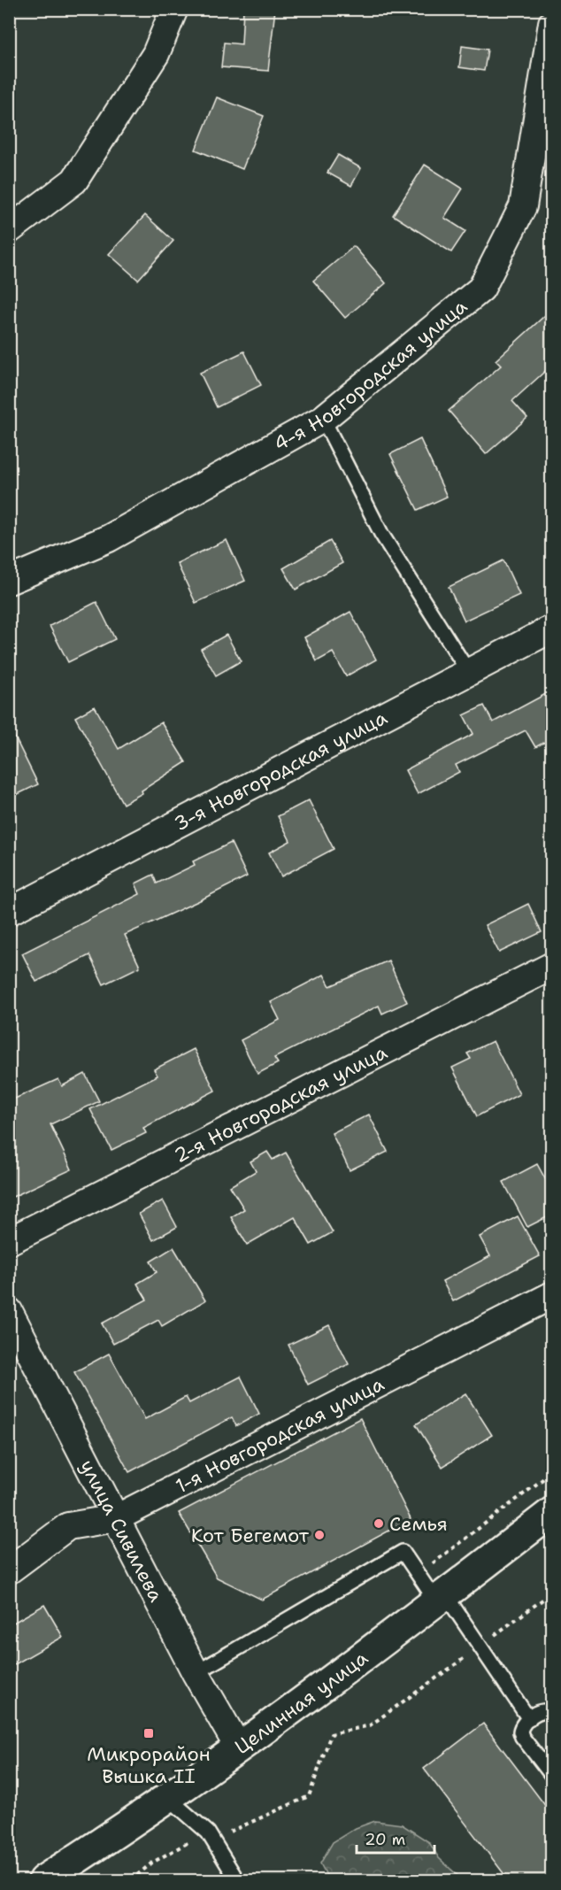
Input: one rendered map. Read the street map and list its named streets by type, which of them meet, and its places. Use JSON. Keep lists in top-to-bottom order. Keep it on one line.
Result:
{"streets":{"main road":["Целинная улица"],"street":["4-я Новгородская улица","3-я Новгородская улица","2-я Новгородская улица","1-я Новгородская улица","улица Сивилева"]},"crossings":[["1-я Новгородская улица","улица Сивилева"],["улица Сивилева","Целинная улица"]],"places":{"other":["Семья","Кот Бегемот"],"transit":["Микрорайон Вышка II"]},"scale_bar":"20 m"}
